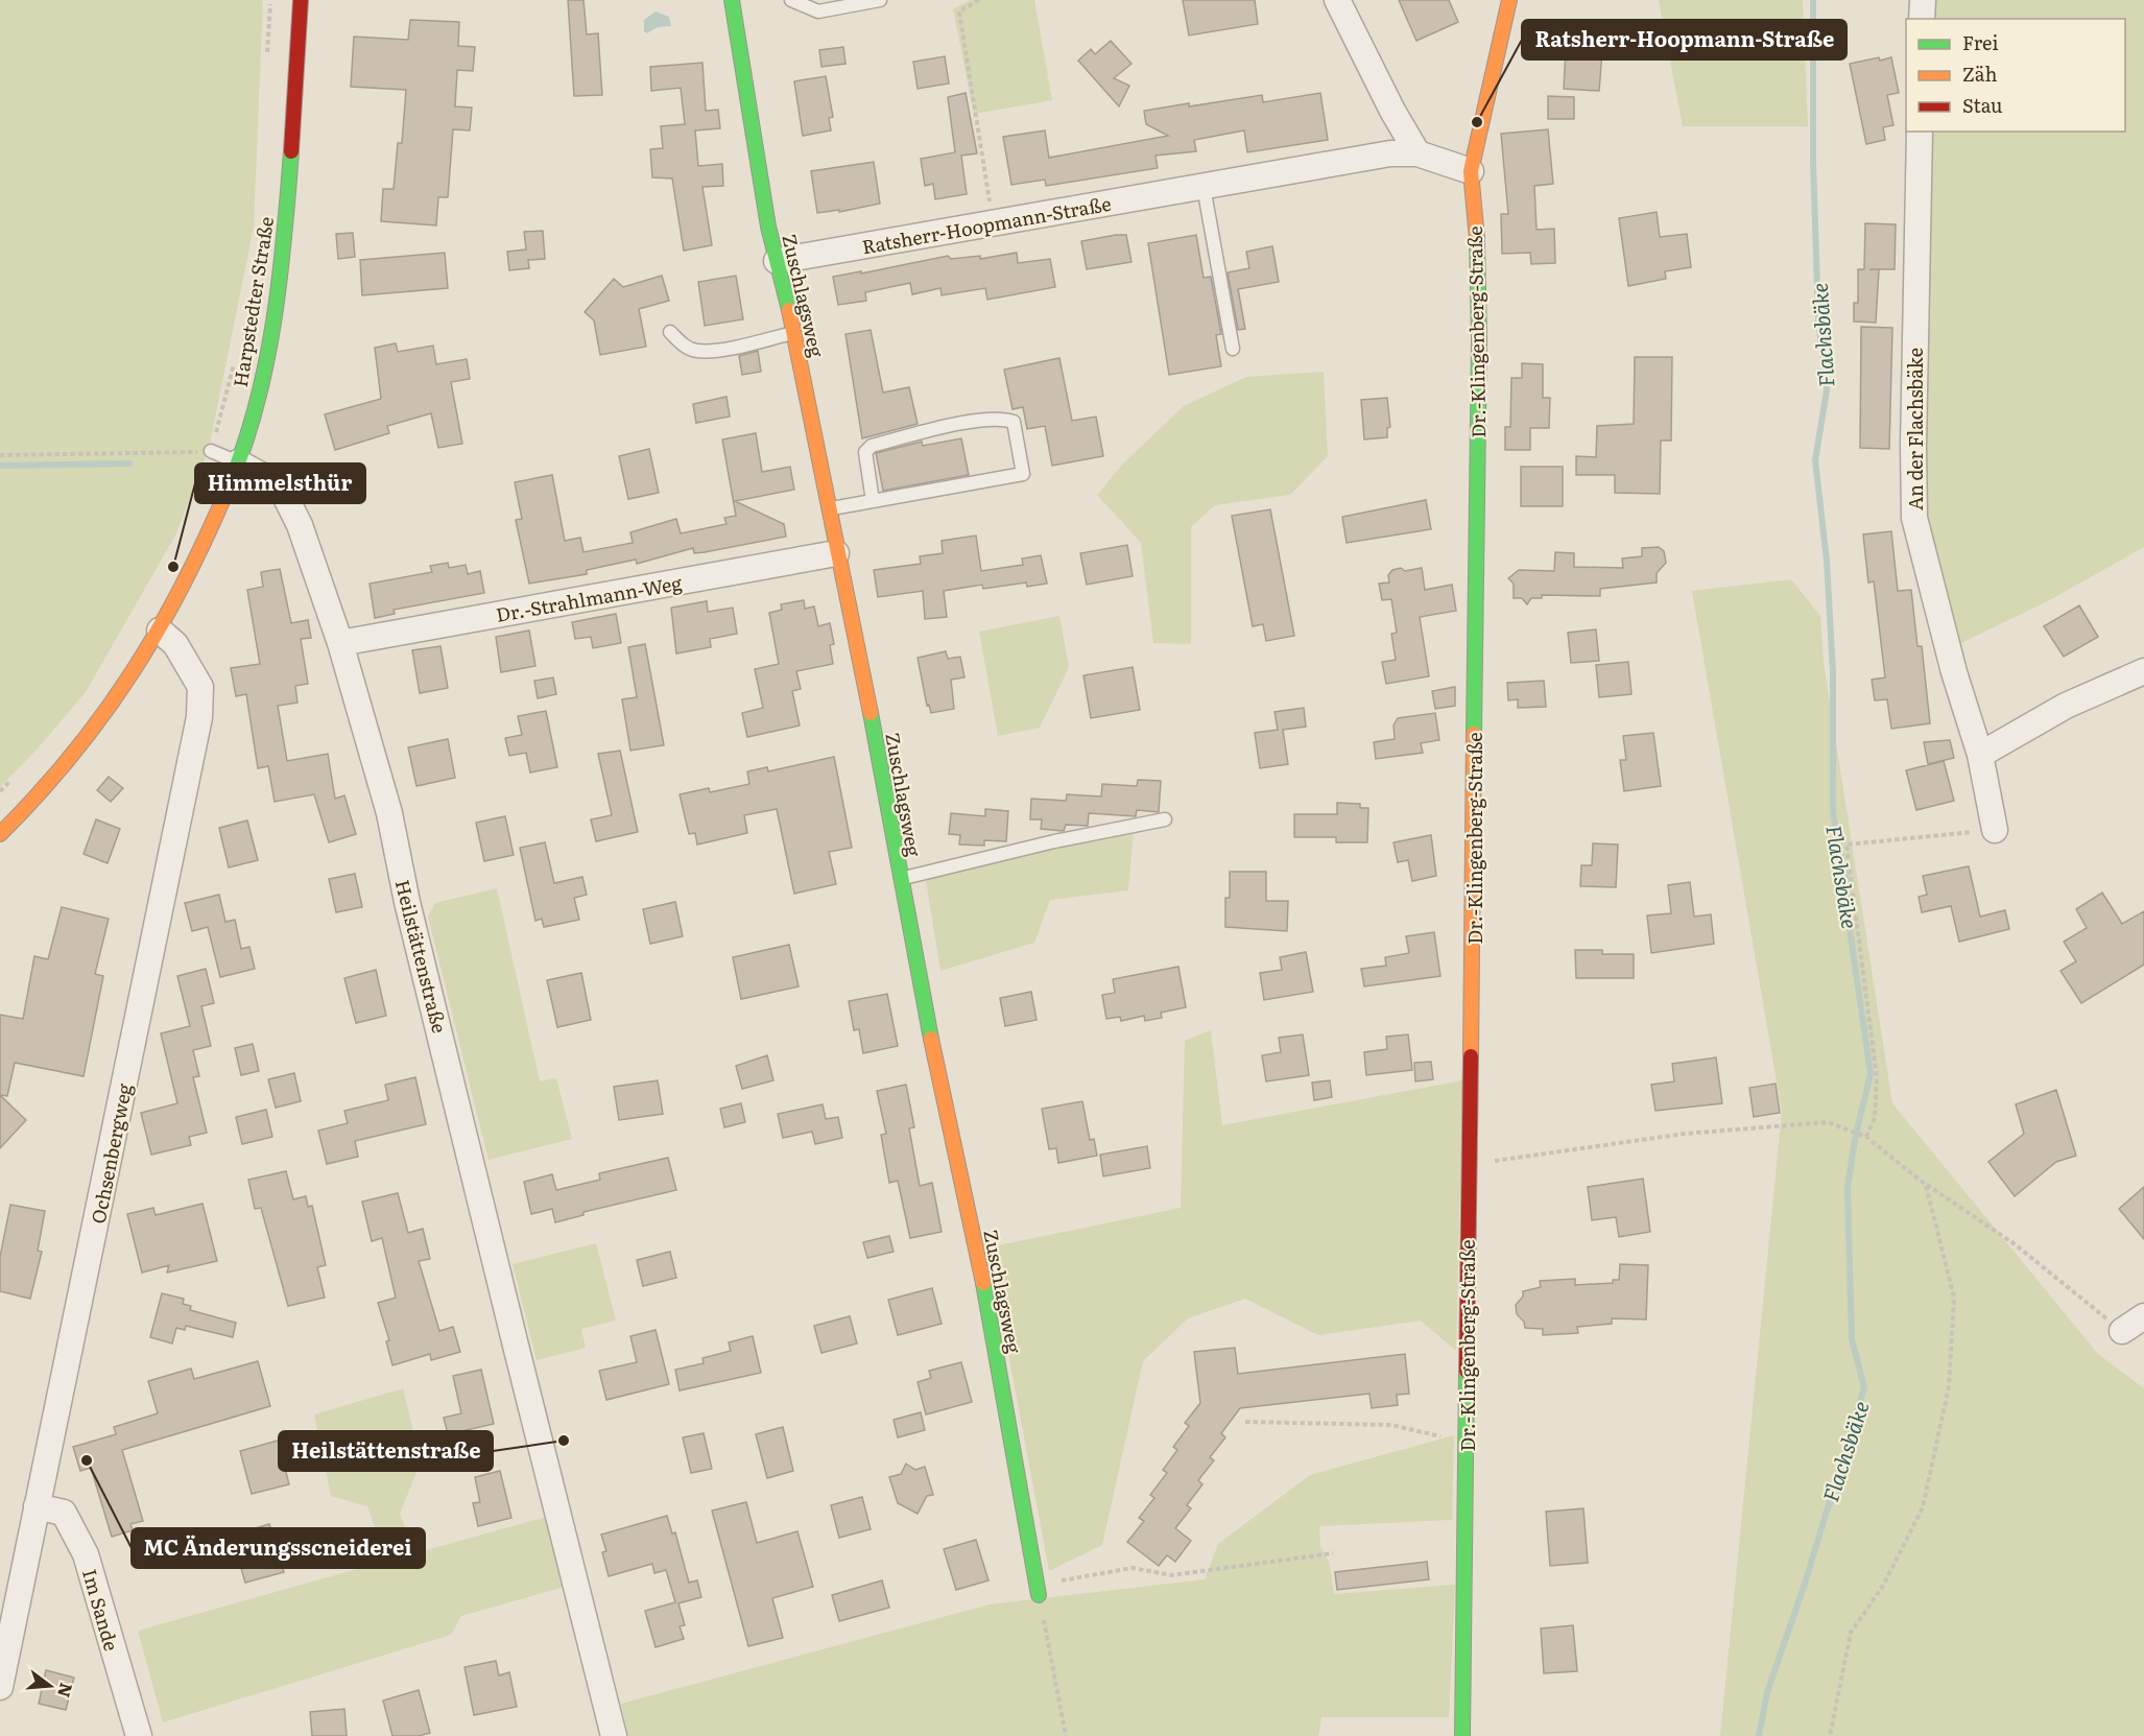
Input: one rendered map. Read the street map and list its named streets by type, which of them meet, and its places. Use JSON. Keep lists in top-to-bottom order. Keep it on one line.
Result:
{"streets":{"street":["Ratsherr-Hoopmann-Straße","Zuschlagsweg","Harpstedter Straße","Dr.-Klingenberg-Straße","An der Flachsbäke","Dr.-Strahlmann-Weg","Heilstättenstraße","Ochsenbergweg","Im Sande"]},"crossings":[["Ratsherr-Hoopmann-Straße","Zuschlagsweg"],["Zuschlagsweg","Dr.-Strahlmann-Weg"],["Harpstedter Straße","Heilstättenstraße"],["Harpstedter Straße","Ochsenbergweg"],["Dr.-Strahlmann-Weg","Heilstättenstraße"],["Ochsenbergweg","Im Sande"]],"water":["Flachsbäke"],"places":["Ratsherr-Hoopmann-Straße","Himmelsthür","Heilstättenstraße","MC Änderungsscneiderei"],"legend":["Frei","Zäh","Stau"],"north":"right"}
